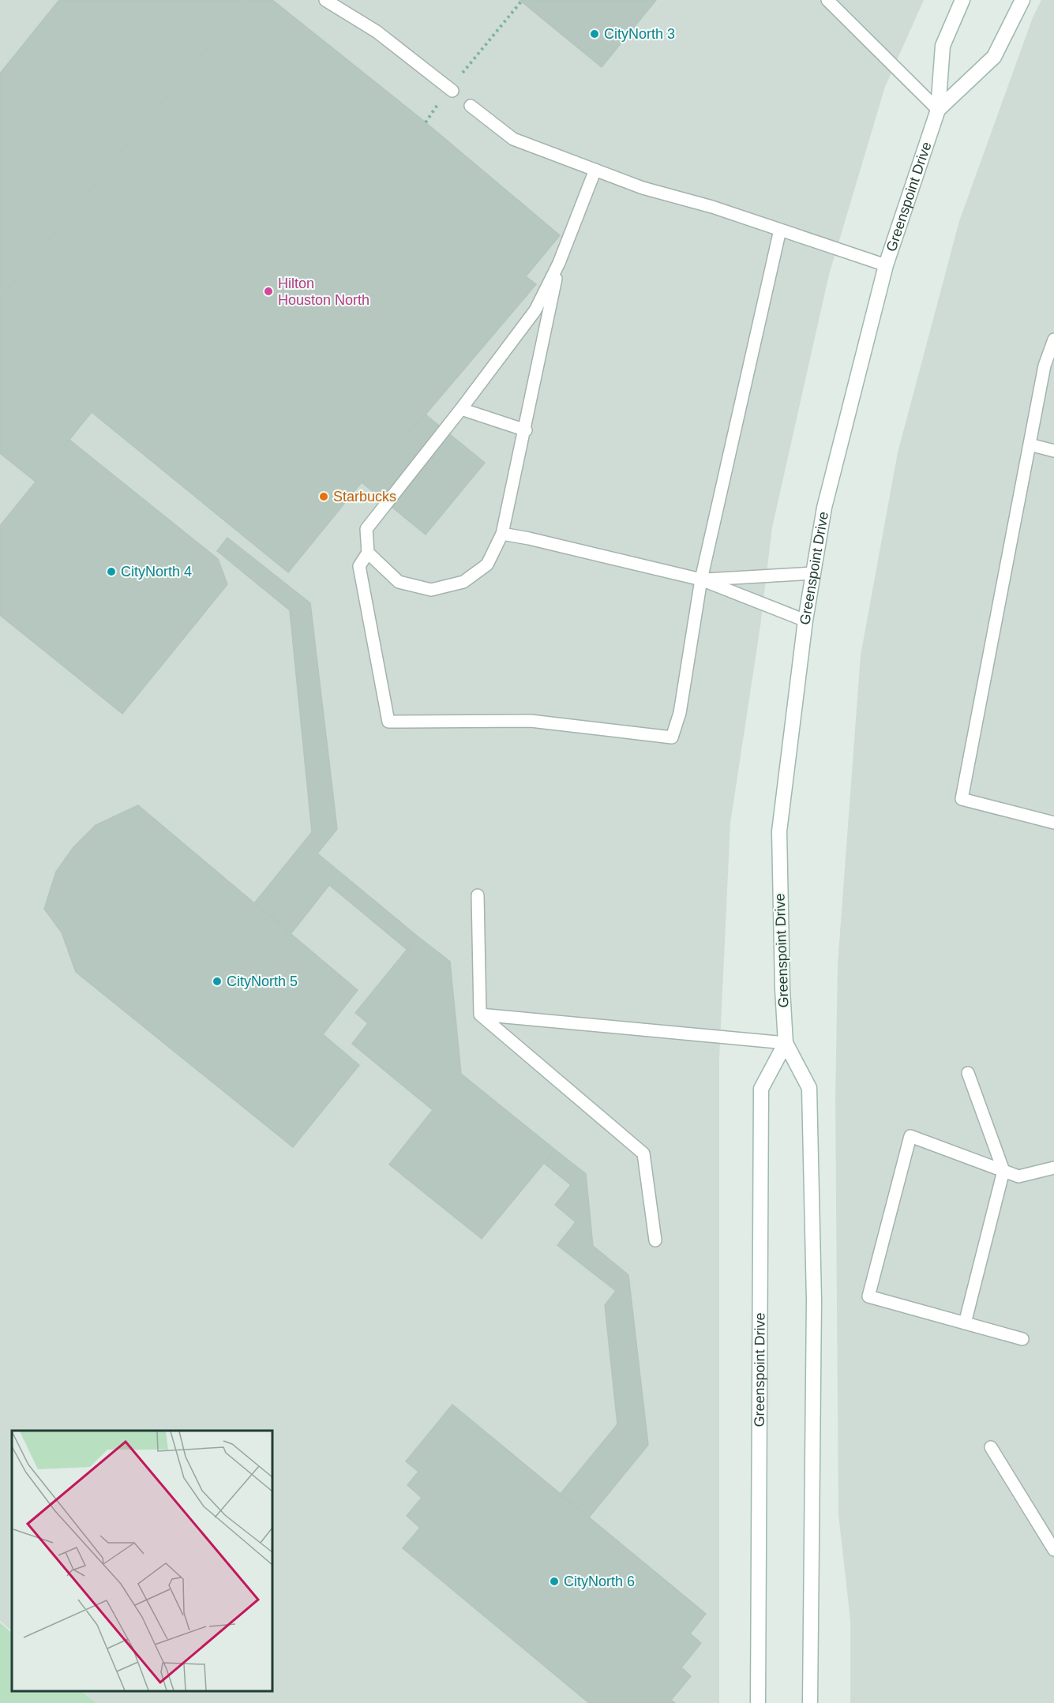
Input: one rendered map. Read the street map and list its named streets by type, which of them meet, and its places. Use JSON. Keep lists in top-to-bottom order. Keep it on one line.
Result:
{"streets":{"street":["Greenspoint Drive"]},"places":["CityNorth 3","Hilton Houston North","Starbucks","CityNorth 4","CityNorth 5","CityNorth 6"]}
